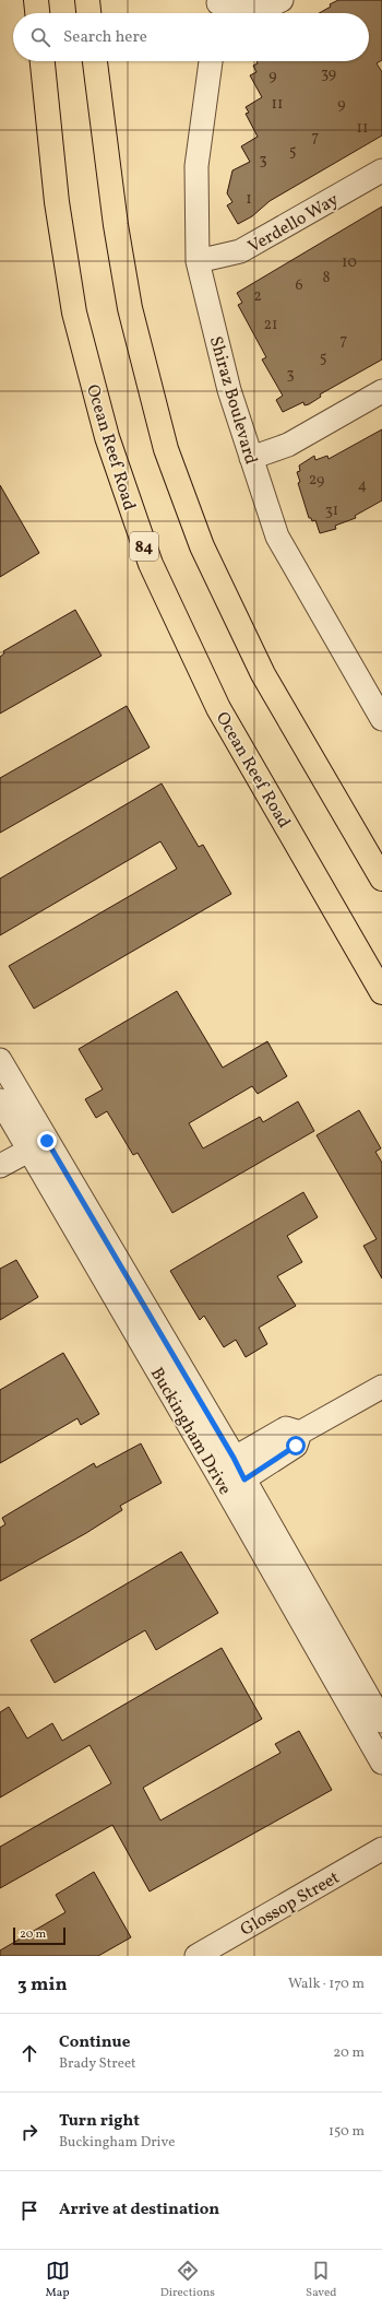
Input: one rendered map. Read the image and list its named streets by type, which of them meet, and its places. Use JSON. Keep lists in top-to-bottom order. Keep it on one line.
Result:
{"streets":{"main road":["Ocean Reef Road","84"],"street":["Verdello Way","Shiraz Boulevard","Buckingham Drive","Glossop Street"]},"crossings":[["Verdello Way","Shiraz Boulevard"]],"house_numbers":["39","9","11","9","11","7","5","3","1","10","8","6","2","21","7","5","3","29","4","31"],"scale_bar":"20 m","page":{"search":"Search here","scale":"20 m","heading":["3 min","Walk · 170 m"],"list":[["Continue","Brady Street","20 m"],["Turn right","Buckingham Drive","150 m"],"Arrive at destination"],"nav":["Map","Directions","Saved"]}}
